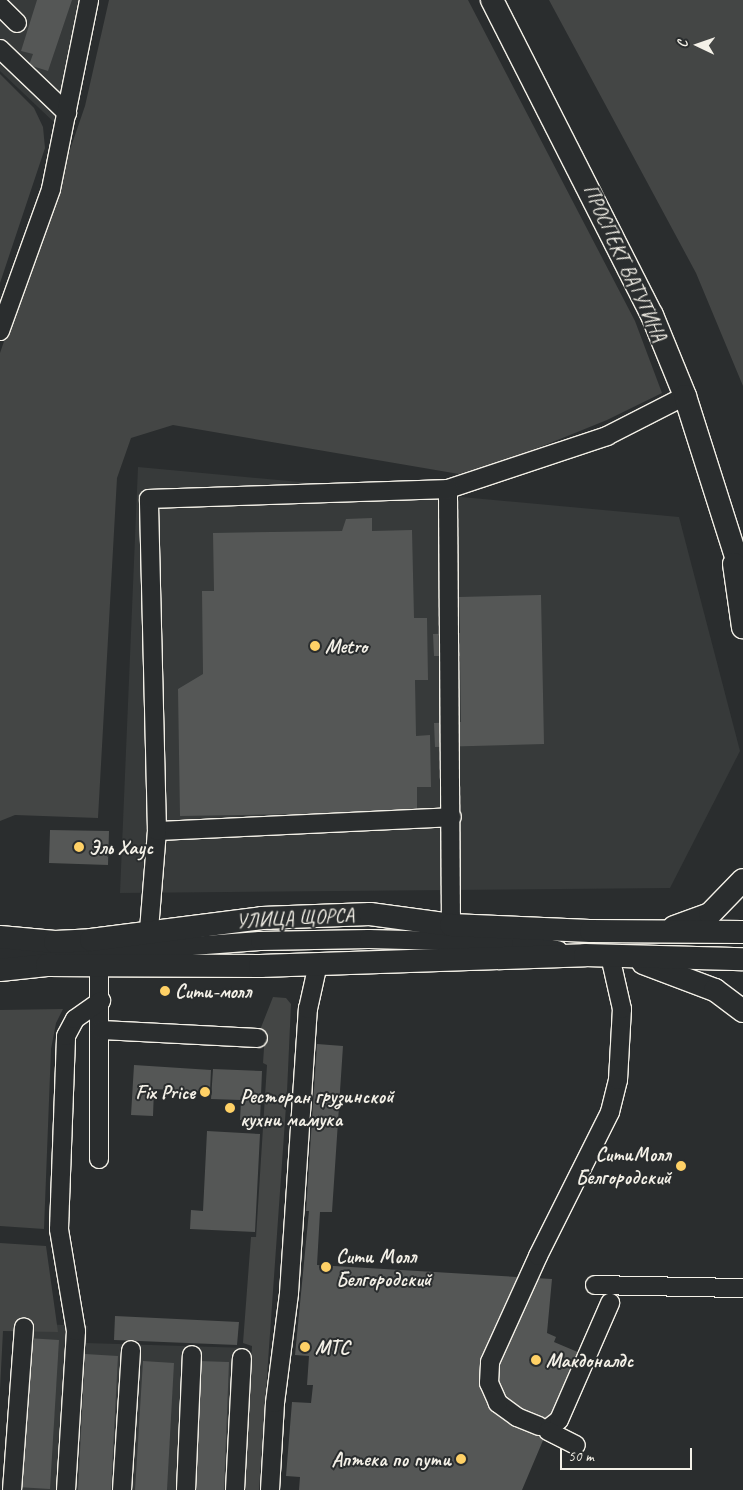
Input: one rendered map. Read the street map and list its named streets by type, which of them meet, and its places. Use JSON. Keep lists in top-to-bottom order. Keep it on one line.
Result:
{"streets":{"main road":["ПРОСПЕКТ ВАТУТИНА","УЛИЦА ЩОРСА"]},"places":["Metro","Эль Хаус","Сити-молл","Fix Price","Ресторан грузинской кухни мамука","СитиМолл Белгородский","Сити Молл Белгородский","МТС","Макдоналдс","Аптека по пути"],"scale_bar":"50 m","north":"left"}
